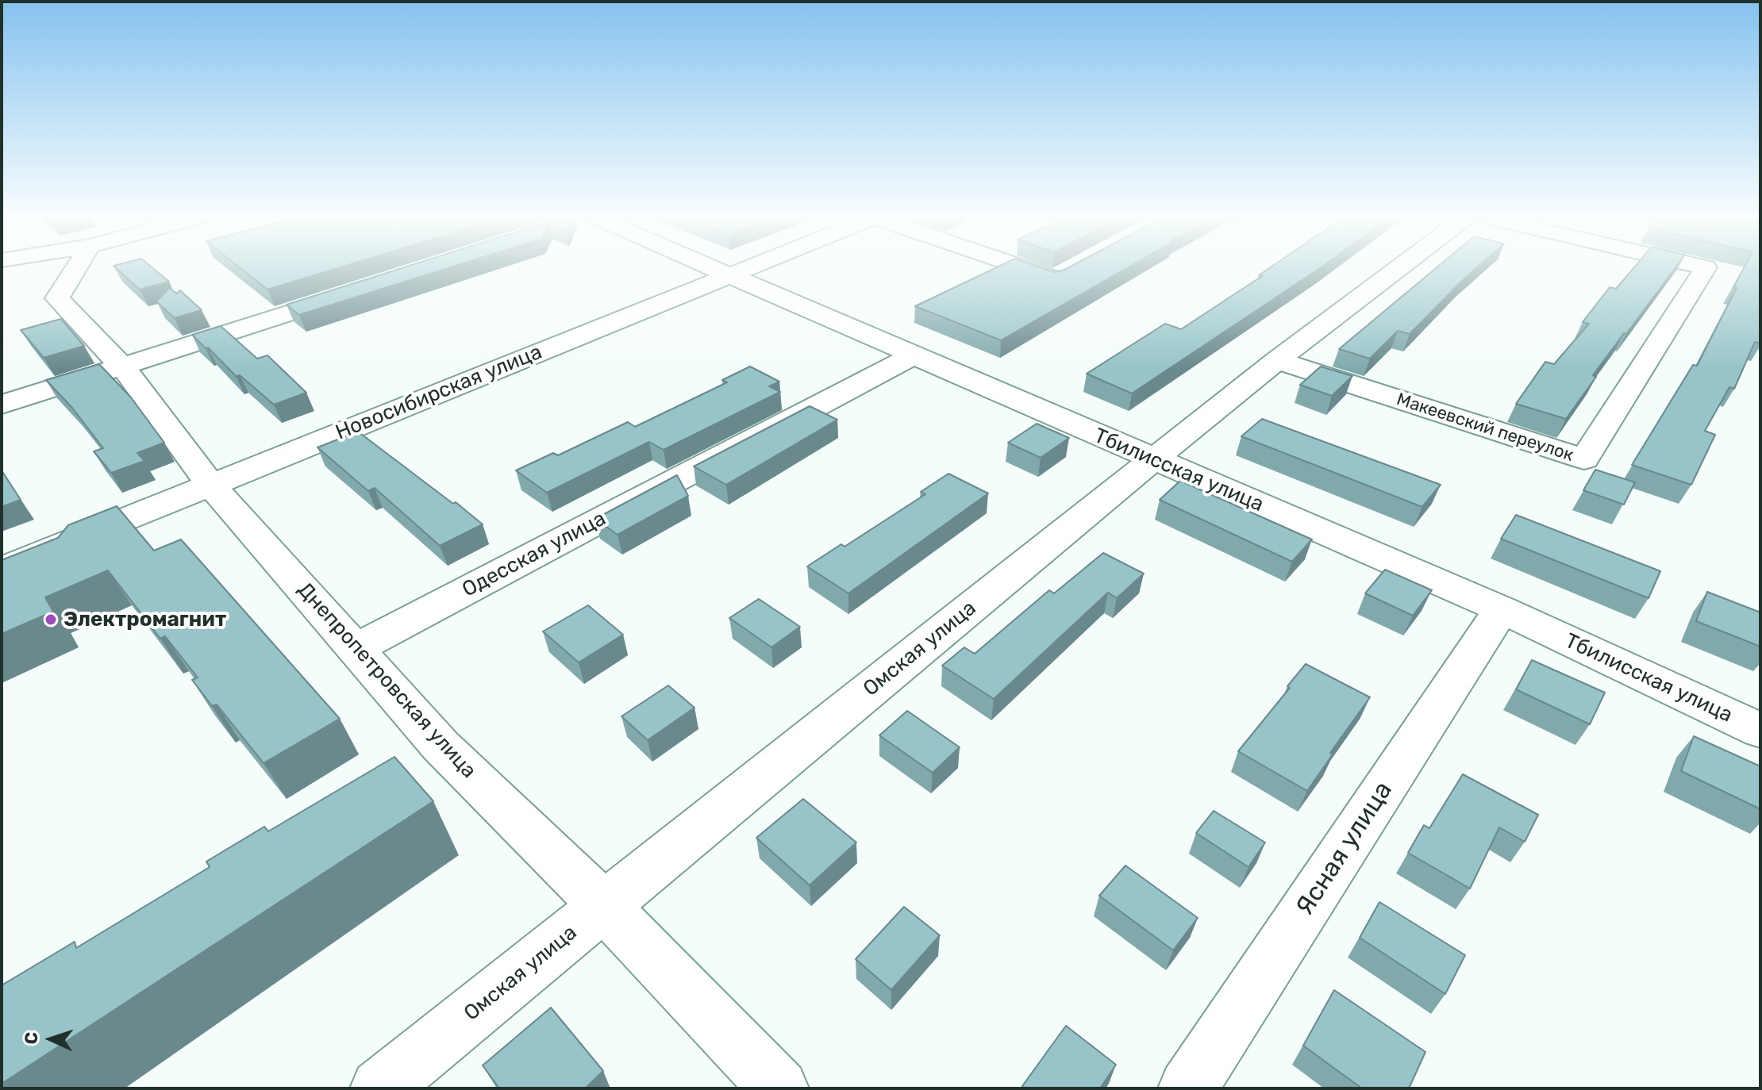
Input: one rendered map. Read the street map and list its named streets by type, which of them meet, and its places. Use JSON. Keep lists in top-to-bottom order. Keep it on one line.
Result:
{"streets":{"street":["Новосибирская улица","Макеевский переулок","Тбилисская улица","Одесская улица","Омская улица","Днепропетровская улица","Ясная улица"]},"crossings":[["Новосибирская улица","Тбилисская улица"],["Новосибирская улица","Днепропетровская улица"],["Макеевский переулок","Омская улица"],["Тбилисская улица","Одесская улица"],["Тбилисская улица","Омская улица"],["Тбилисская улица","Ясная улица"],["Одесская улица","Днепропетровская улица"],["Омская улица","Днепропетровская улица"]],"places":["Электромагнит"],"north":"left"}
